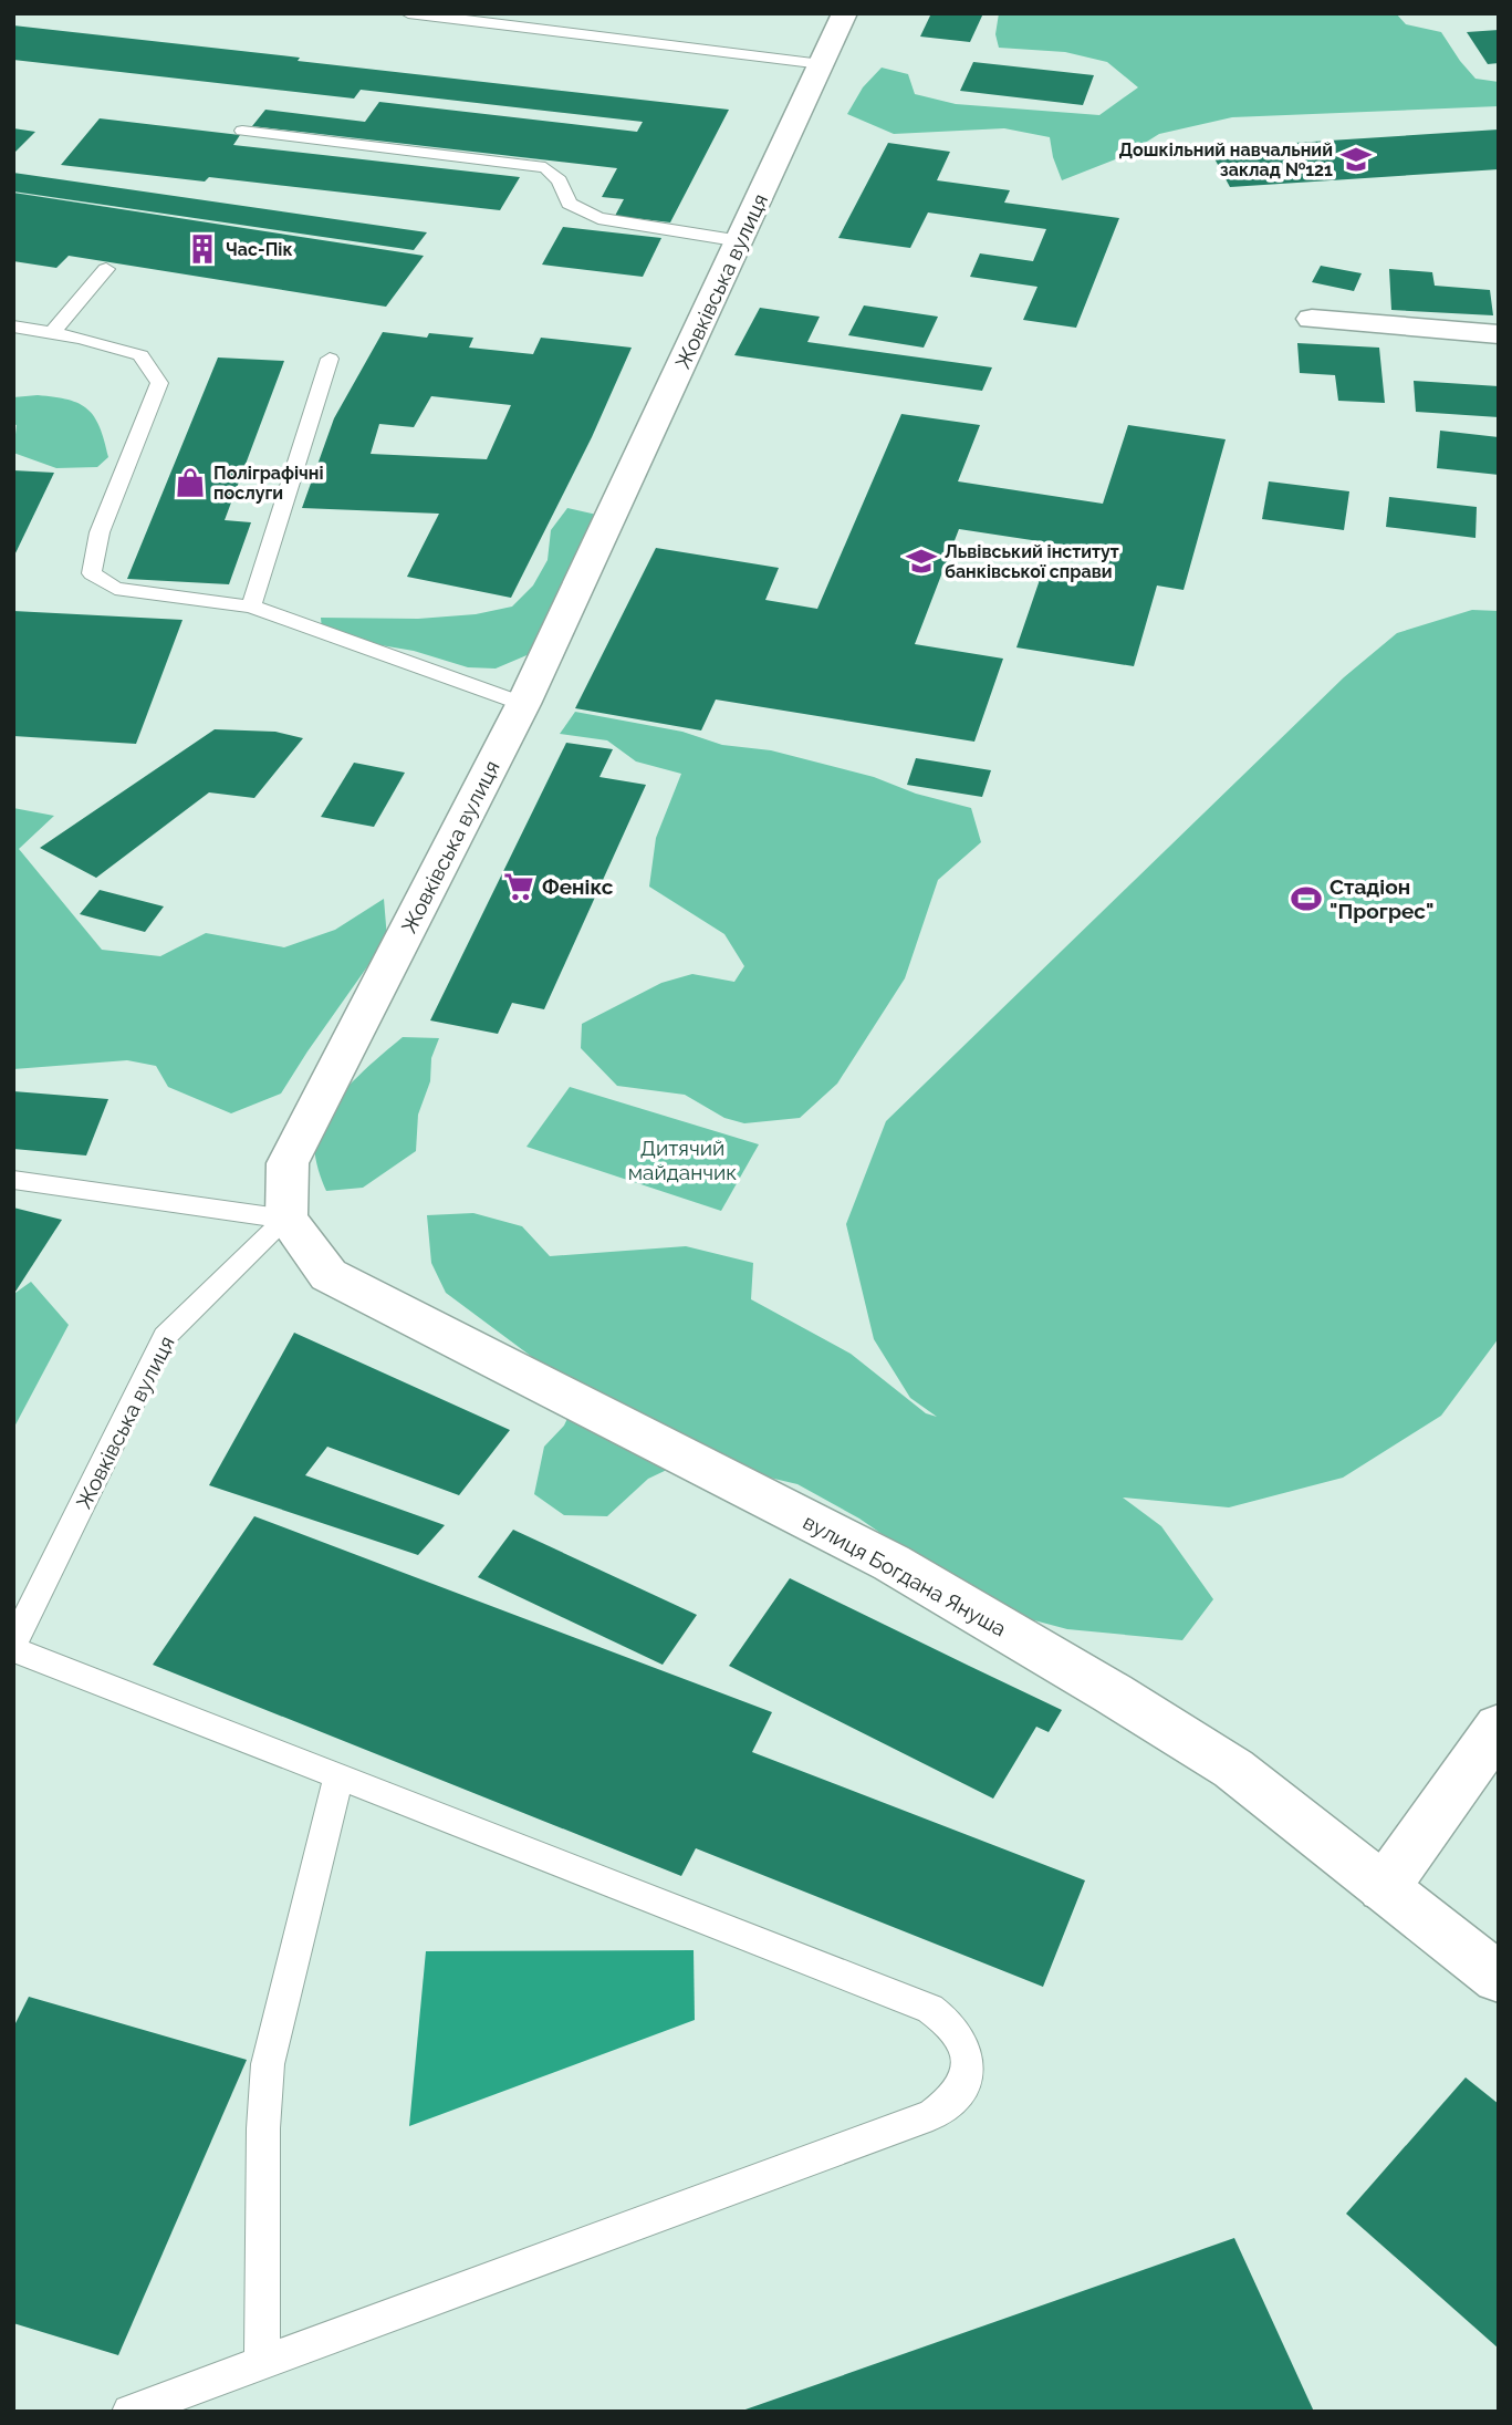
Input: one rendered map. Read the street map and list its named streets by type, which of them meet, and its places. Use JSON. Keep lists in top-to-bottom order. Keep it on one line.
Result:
{"streets":{"street":["Жовківська вулиця","вулиця Богдана Януша"]},"crossings":[["Жовківська вулиця","вулиця Богдана Януша"]],"parks":["Дитячий майданчик"],"places":{"school or university":["Дошкільний навчальний заклад №121","Львівський інститут банківської справи"],"building":["Час-Пік"],"shop":["Поліграфічні послуги"],"supermarket":["Фенікс"],"sports":["Стадіон \"Прогрес\""]}}
